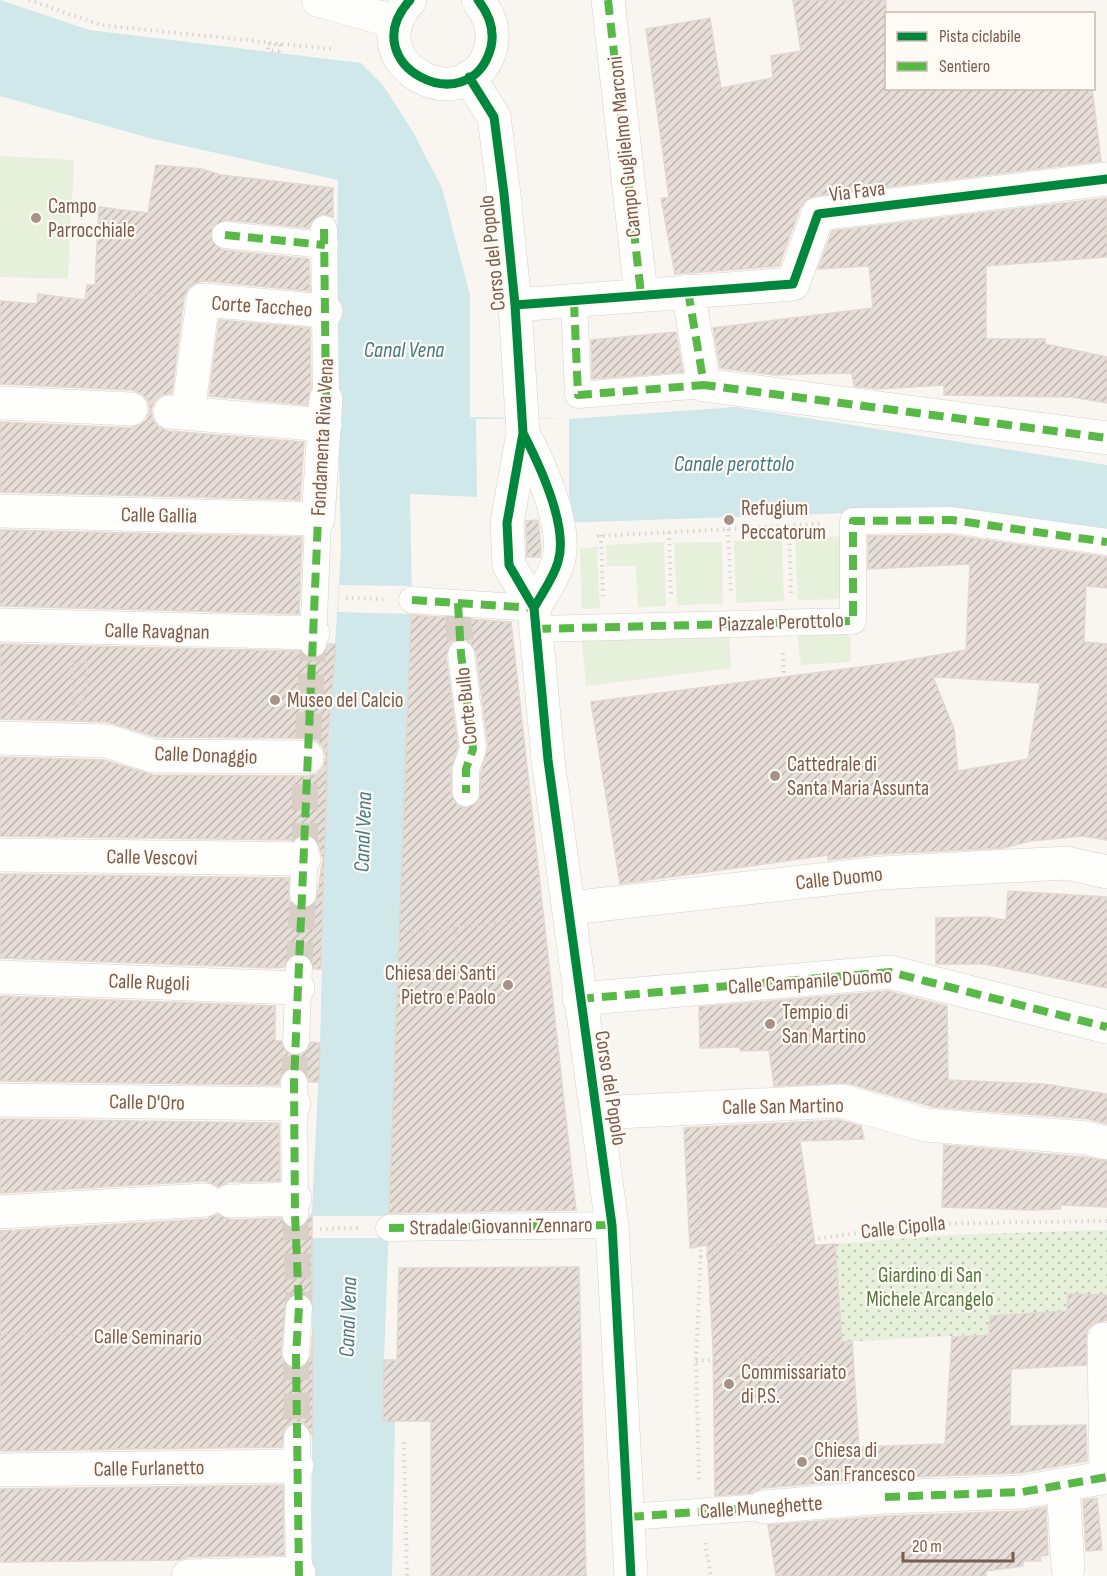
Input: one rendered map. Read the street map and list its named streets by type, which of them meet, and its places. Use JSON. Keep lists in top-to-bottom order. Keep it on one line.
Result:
{"streets":{"street":["Campo Guglielmo Marconi","Via Fava","Corso del Popolo","Corte Taccheo","Fondamenta Riva Vena","Calle Gallia","Piazzale Perottolo","Calle Ravagnan","Corte Bullo","Calle Donaggio","Calle Vescovi","Calle Duomo","Calle Campanile Duomo","Calle Rugoli","Calle D'Oro","Calle San Martino","Stradale Giovanni Zennaro","Calle Furlanetto","Calle Muneghette"],"path":["Calle Cipolla","Calle Seminario"]},"crossings":[["Campo Guglielmo Marconi","Via Fava"],["Via Fava","Corso del Popolo"],["Corso del Popolo","Piazzale Perottolo"],["Corso del Popolo","Calle Duomo"],["Corso del Popolo","Calle Campanile Duomo"],["Corso del Popolo","Calle San Martino"],["Corso del Popolo","Stradale Giovanni Zennaro"],["Corso del Popolo","Calle Muneghette"],["Corte Taccheo","Fondamenta Riva Vena"],["Fondamenta Riva Vena","Calle Gallia"],["Fondamenta Riva Vena","Calle Ravagnan"]],"water":["Canal Vena","Canale perottolo"],"parks":["Giardino di San Michele Arcangelo"],"places":["Campo Parrocchiale","Refugium Peccatorum","Museo del Calcio","Cattedrale di Santa Maria Assunta","Chiesa dei Santi Pietro e Paolo","Tempio di San Martino","Commissariato di P.S.","Chiesa di San Francesco"],"legend":["Pista ciclabile","Sentiero"],"scale_bar":"20 m"}
